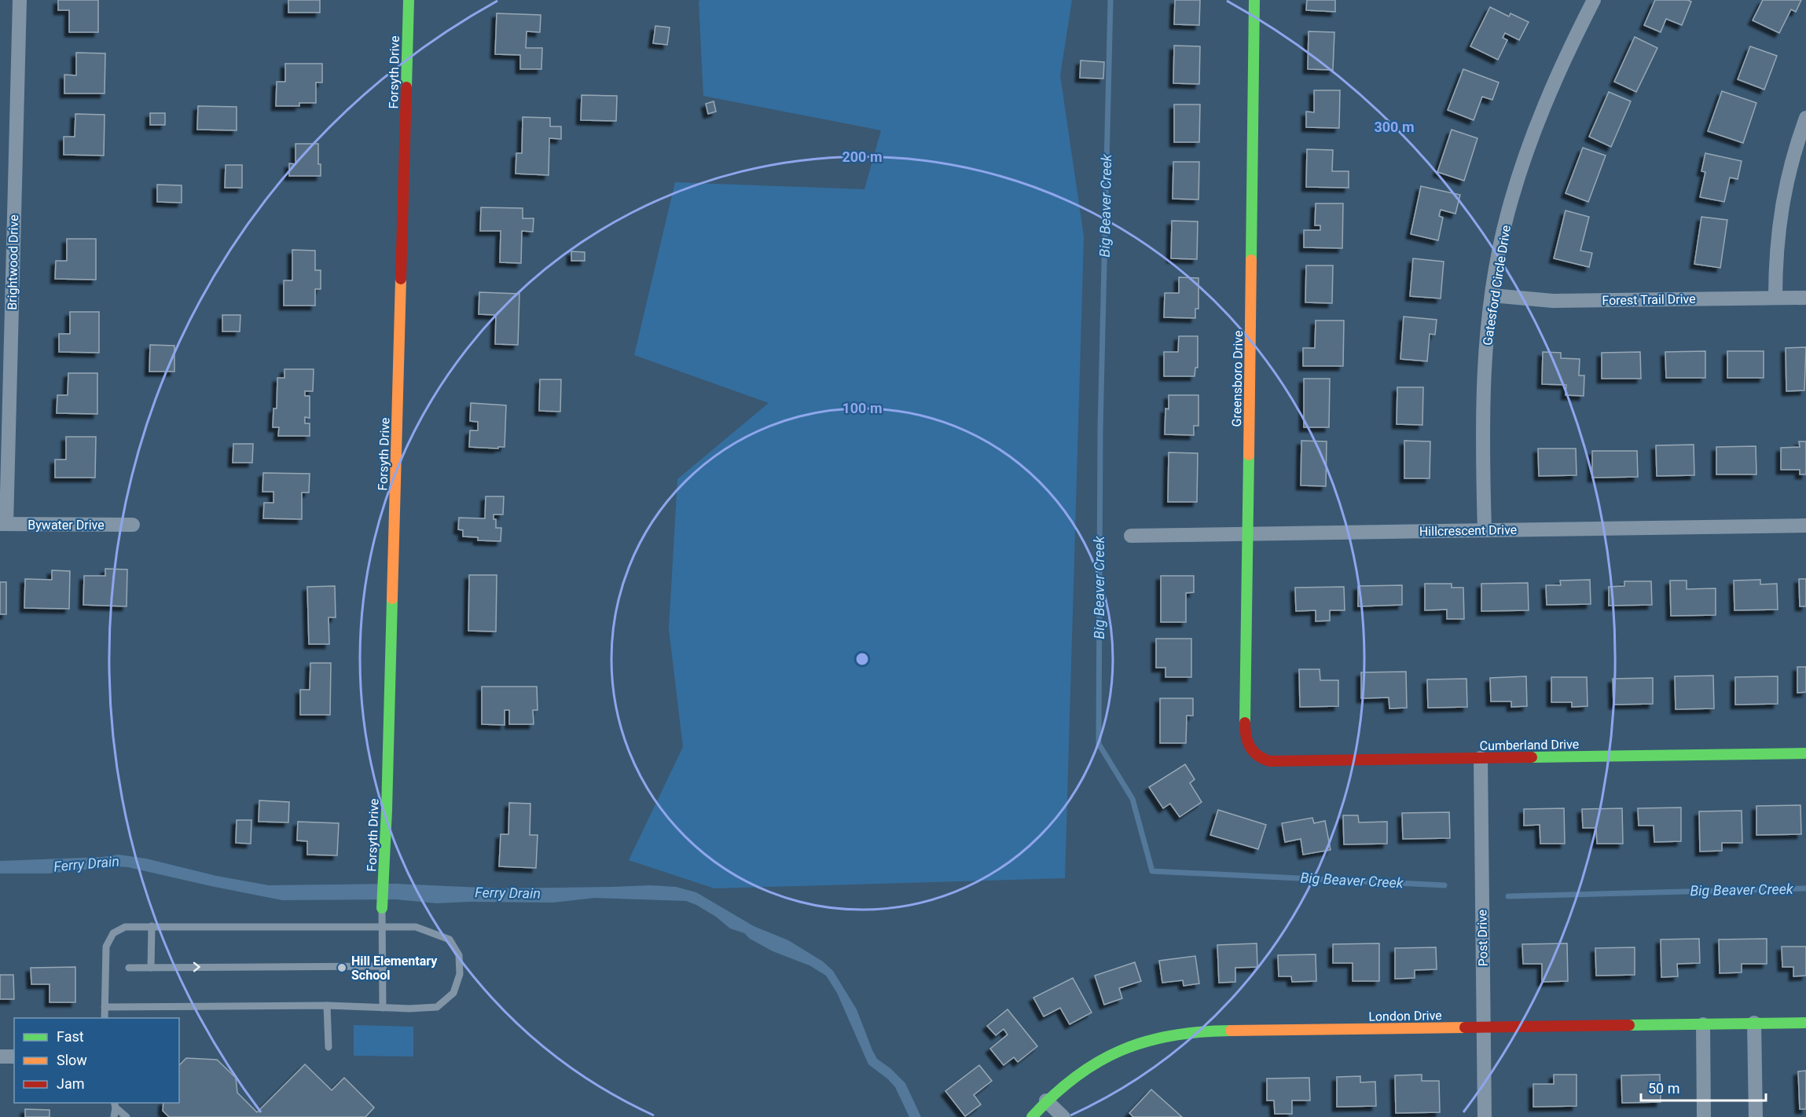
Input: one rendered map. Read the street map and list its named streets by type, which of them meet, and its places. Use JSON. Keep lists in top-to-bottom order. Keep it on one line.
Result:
{"streets":{"street":["Forsyth Drive","Brightwood Drive","Gatesford Circle Drive","Forest Trail Drive","Greensboro Drive","Bywater Drive","Hillcrescent Drive","Cumberland Drive","Post Drive","London Drive"]},"crossings":[["Brightwood Drive","Bywater Drive"],["Gatesford Circle Drive","Forest Trail Drive"],["Gatesford Circle Drive","Hillcrescent Drive"],["Greensboro Drive","Hillcrescent Drive"],["Greensboro Drive","Cumberland Drive"],["Cumberland Drive","Post Drive"],["Post Drive","London Drive"]],"water":["Big Beaver Creek","Ferry Drain"],"places":["Hill Elementary School"],"legend":["Fast","Slow","Jam"],"scale_bar":"50 m","rings":["300 m","200 m","100 m"]}
